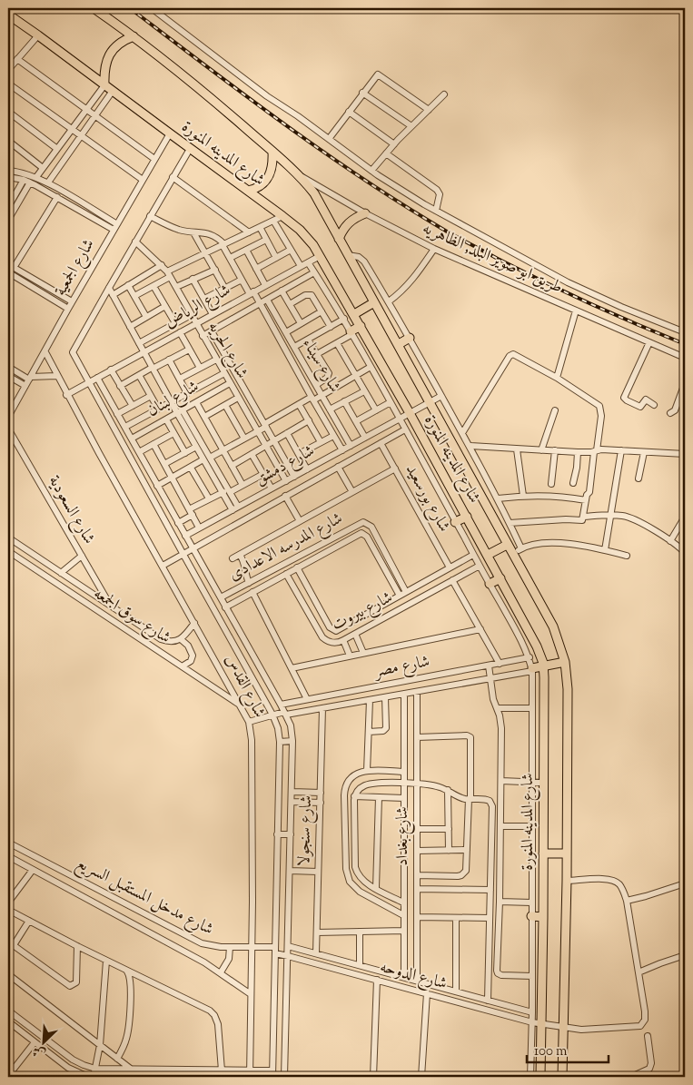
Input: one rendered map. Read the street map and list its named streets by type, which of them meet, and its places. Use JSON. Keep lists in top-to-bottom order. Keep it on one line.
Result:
{"streets":{"main road":["شارع المدينه المنورة"],"street":["طريق ابو صوير البلد, الظاهريه","شارع الجمعية","شارع الرياض","شارع الحريه","شارع سيناء","شارع لبنان","شارع دمشق","شارع بورسعيد","شارع السعودية","شارع المدرسه الاعدادى","شارع بيروت","شارع سوق الجمعه","شارع مصر","شارع القدس","شارع سنجولا","شارع بغداد","شارع مدخل المستقبل السريع","شارع الدوحه"]},"crossings":[["شارع المدينه المنورة","طريق ابو صوير البلد, الظاهريه"],["شارع المدينه المنورة","شارع الجمعية"],["شارع المدينه المنورة","شارع الرياض"],["شارع المدينه المنورة","شارع دمشق"],["شارع المدينه المنورة","شارع الدوحه"],["شارع الجمعية","شارع القدس"],["شارع الرياض","شارع الحريه"],["شارع الرياض","شارع سيناء"],["شارع الرياض","شارع القدس"],["شارع الحريه","شارع لبنان"],["شارع الحريه","شارع دمشق"],["شارع سيناء","شارع دمشق"],["شارع لبنان","شارع القدس"],["شارع دمشق","شارع بورسعيد"],["شارع دمشق","شارع القدس"],["شارع بورسعيد","شارع بيروت"],["شارع السعودية","شارع سوق الجمعه"],["شارع المدرسه الاعدادى","شارع بيروت"],["شارع سوق الجمعه","شارع القدس"],["شارع مصر","شارع القدس"],["شارع مصر","شارع سنجولا"],["شارع مصر","شارع بغداد"],["شارع القدس","شارع مدخل المستقبل السريع"],["شارع القدس","شارع الدوحه"],["شارع سنجولا","شارع الدوحه"],["شارع بغداد","شارع الدوحه"]],"scale_bar":"100 m","north":"bottom left"}
